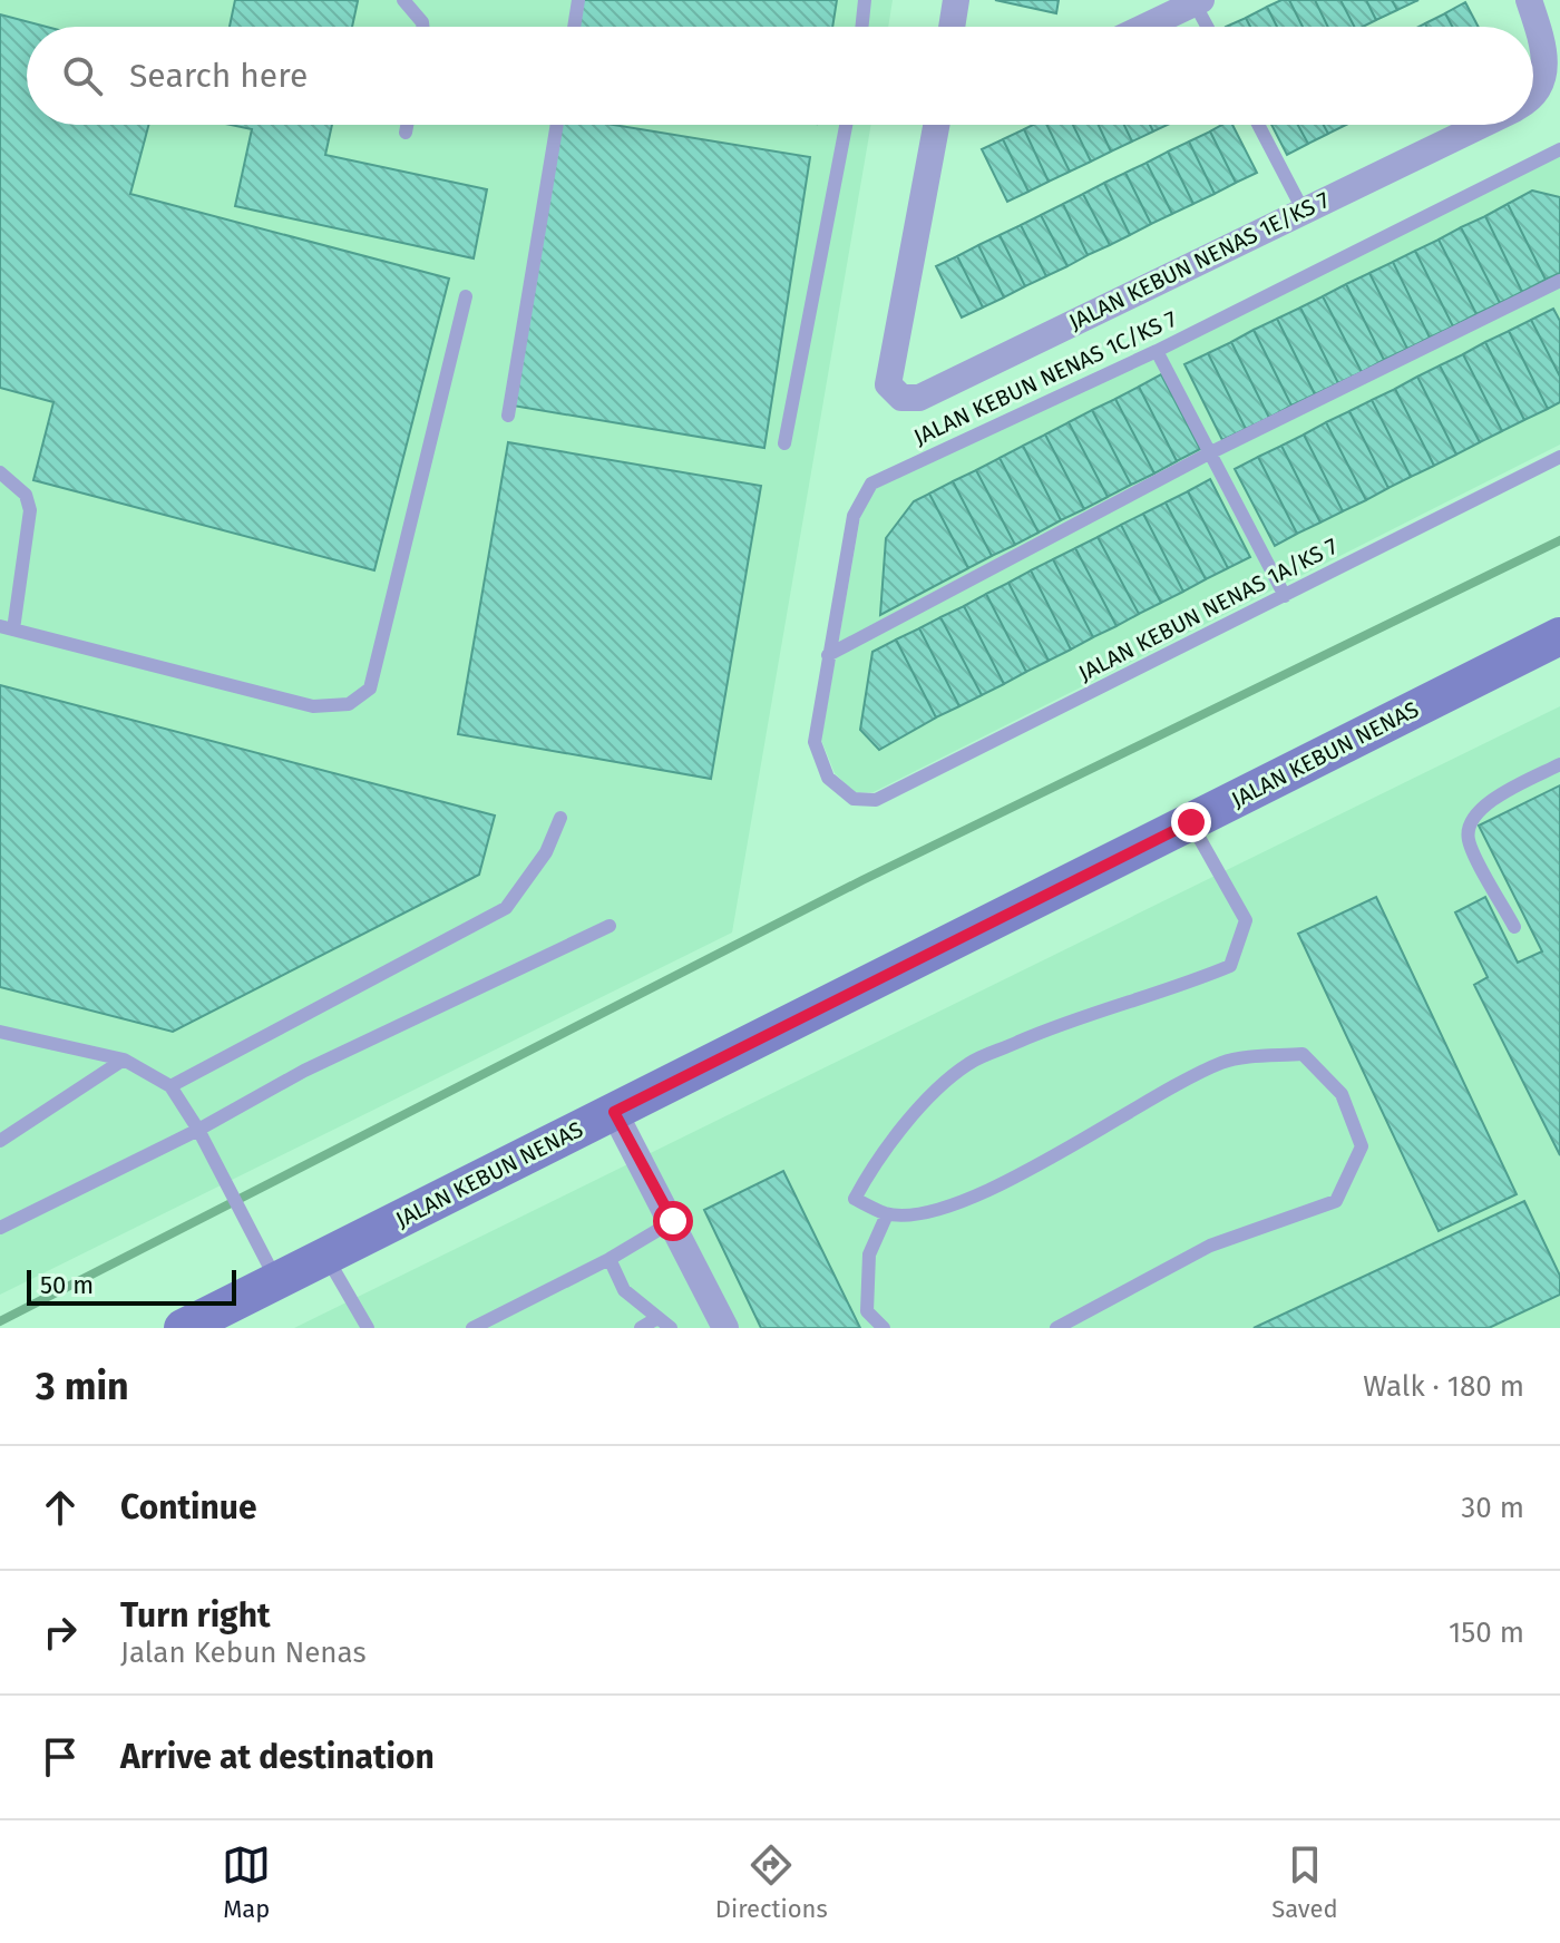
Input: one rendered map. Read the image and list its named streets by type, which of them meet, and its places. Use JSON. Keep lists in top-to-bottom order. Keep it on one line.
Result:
{"streets":{"street":["JALAN KEBUN NENAS 1E/KS 7","JALAN KEBUN NENAS"],"lane":["JALAN KEBUN NENAS 1C/KS 7","JALAN KEBUN NENAS 1A/KS 7"]},"crossings":[["JALAN KEBUN NENAS 1C/KS 7","JALAN KEBUN NENAS 1A/KS 7"]],"scale_bar":"50 m","page":{"search":"Search here","scale":"50 m","heading":["3 min","Walk · 180 m"],"list":[["Continue","30 m"],["Turn right","Jalan Kebun Nenas","150 m"],"Arrive at destination"],"nav":["Map","Directions","Saved"]}}
